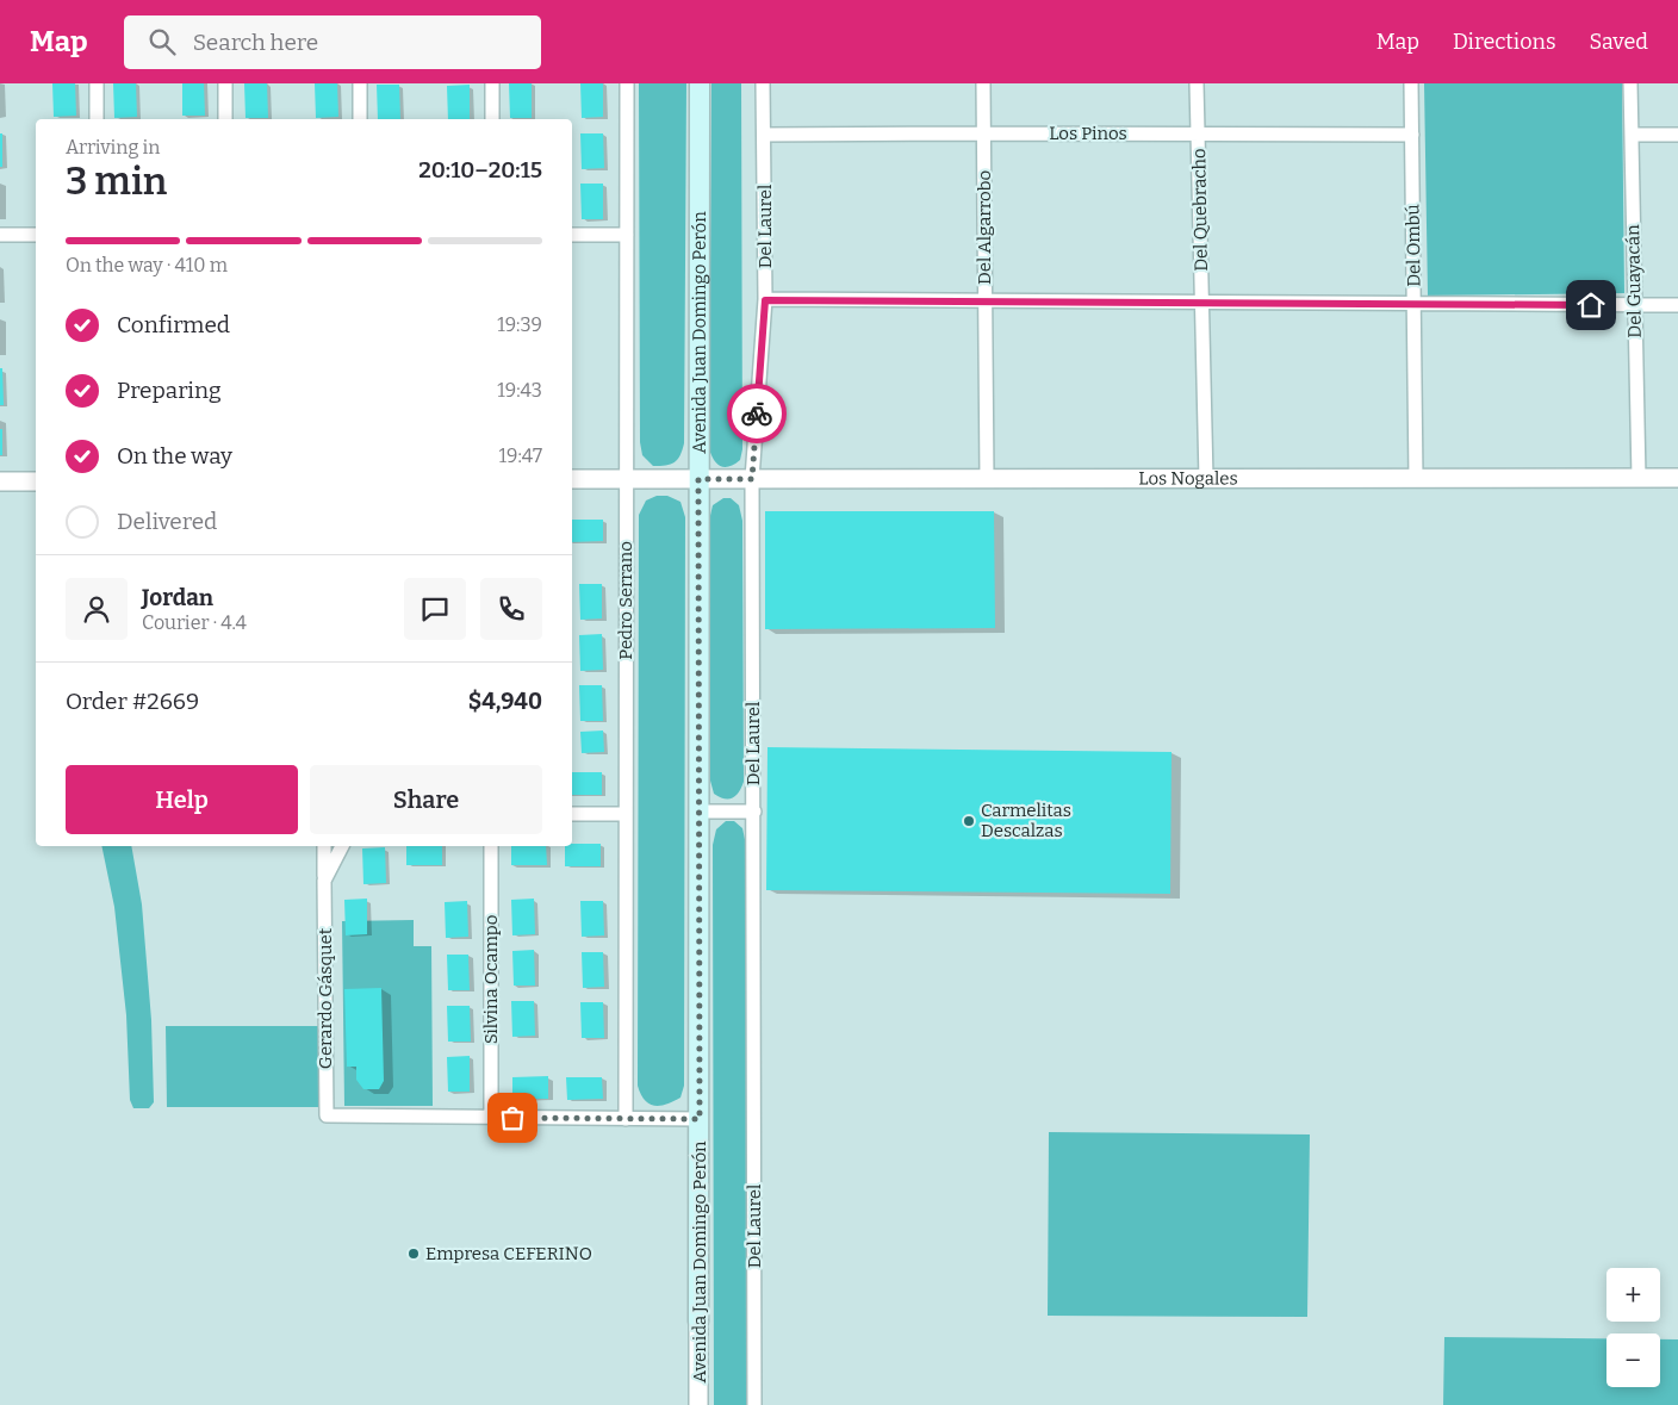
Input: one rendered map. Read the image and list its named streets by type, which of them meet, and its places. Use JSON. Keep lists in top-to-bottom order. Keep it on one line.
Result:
{"streets":{"main road":["Avenida Juan Domingo Perón"],"street":["Los Pinos","Del Quebracho","Del Laurel","Del Algarrobo","Del Ombú","Del Guayacán","Los Nogales","Pedro Serrano","Silvina Ocampo","Gerardo Gásquet"]},"crossings":[["Los Pinos","Del Quebracho"],["Los Pinos","Del Laurel"],["Los Pinos","Del Algarrobo"],["Los Pinos","Del Ombú"],["Del Quebracho","Los Nogales"],["Del Laurel","Los Nogales"],["Del Algarrobo","Los Nogales"],["Del Ombú","Los Nogales"],["Del Guayacán","Los Nogales"],["Avenida Juan Domingo Perón","Los Nogales"],["Los Nogales","Pedro Serrano"],["Silvina Ocampo","Gerardo Gásquet"]],"places":["Carmelitas Descalzas","Empresa CEFERINO"],"page":{"header":"Map","search":"Search here","nav":["Map","Directions","Saved"],"heading":["3 min","Arriving in","20:10–20:15"],"panel":["Jordan","Courier · 4.4","Order #2669","$4,940"],"bar":"On the way · 410 m","list":[["Confirmed","19:39"],["Preparing","19:43"],["On the way","19:47"],"Delivered"],"buttons":["Help","Share"],"map_buttons":["+","−"]}}
